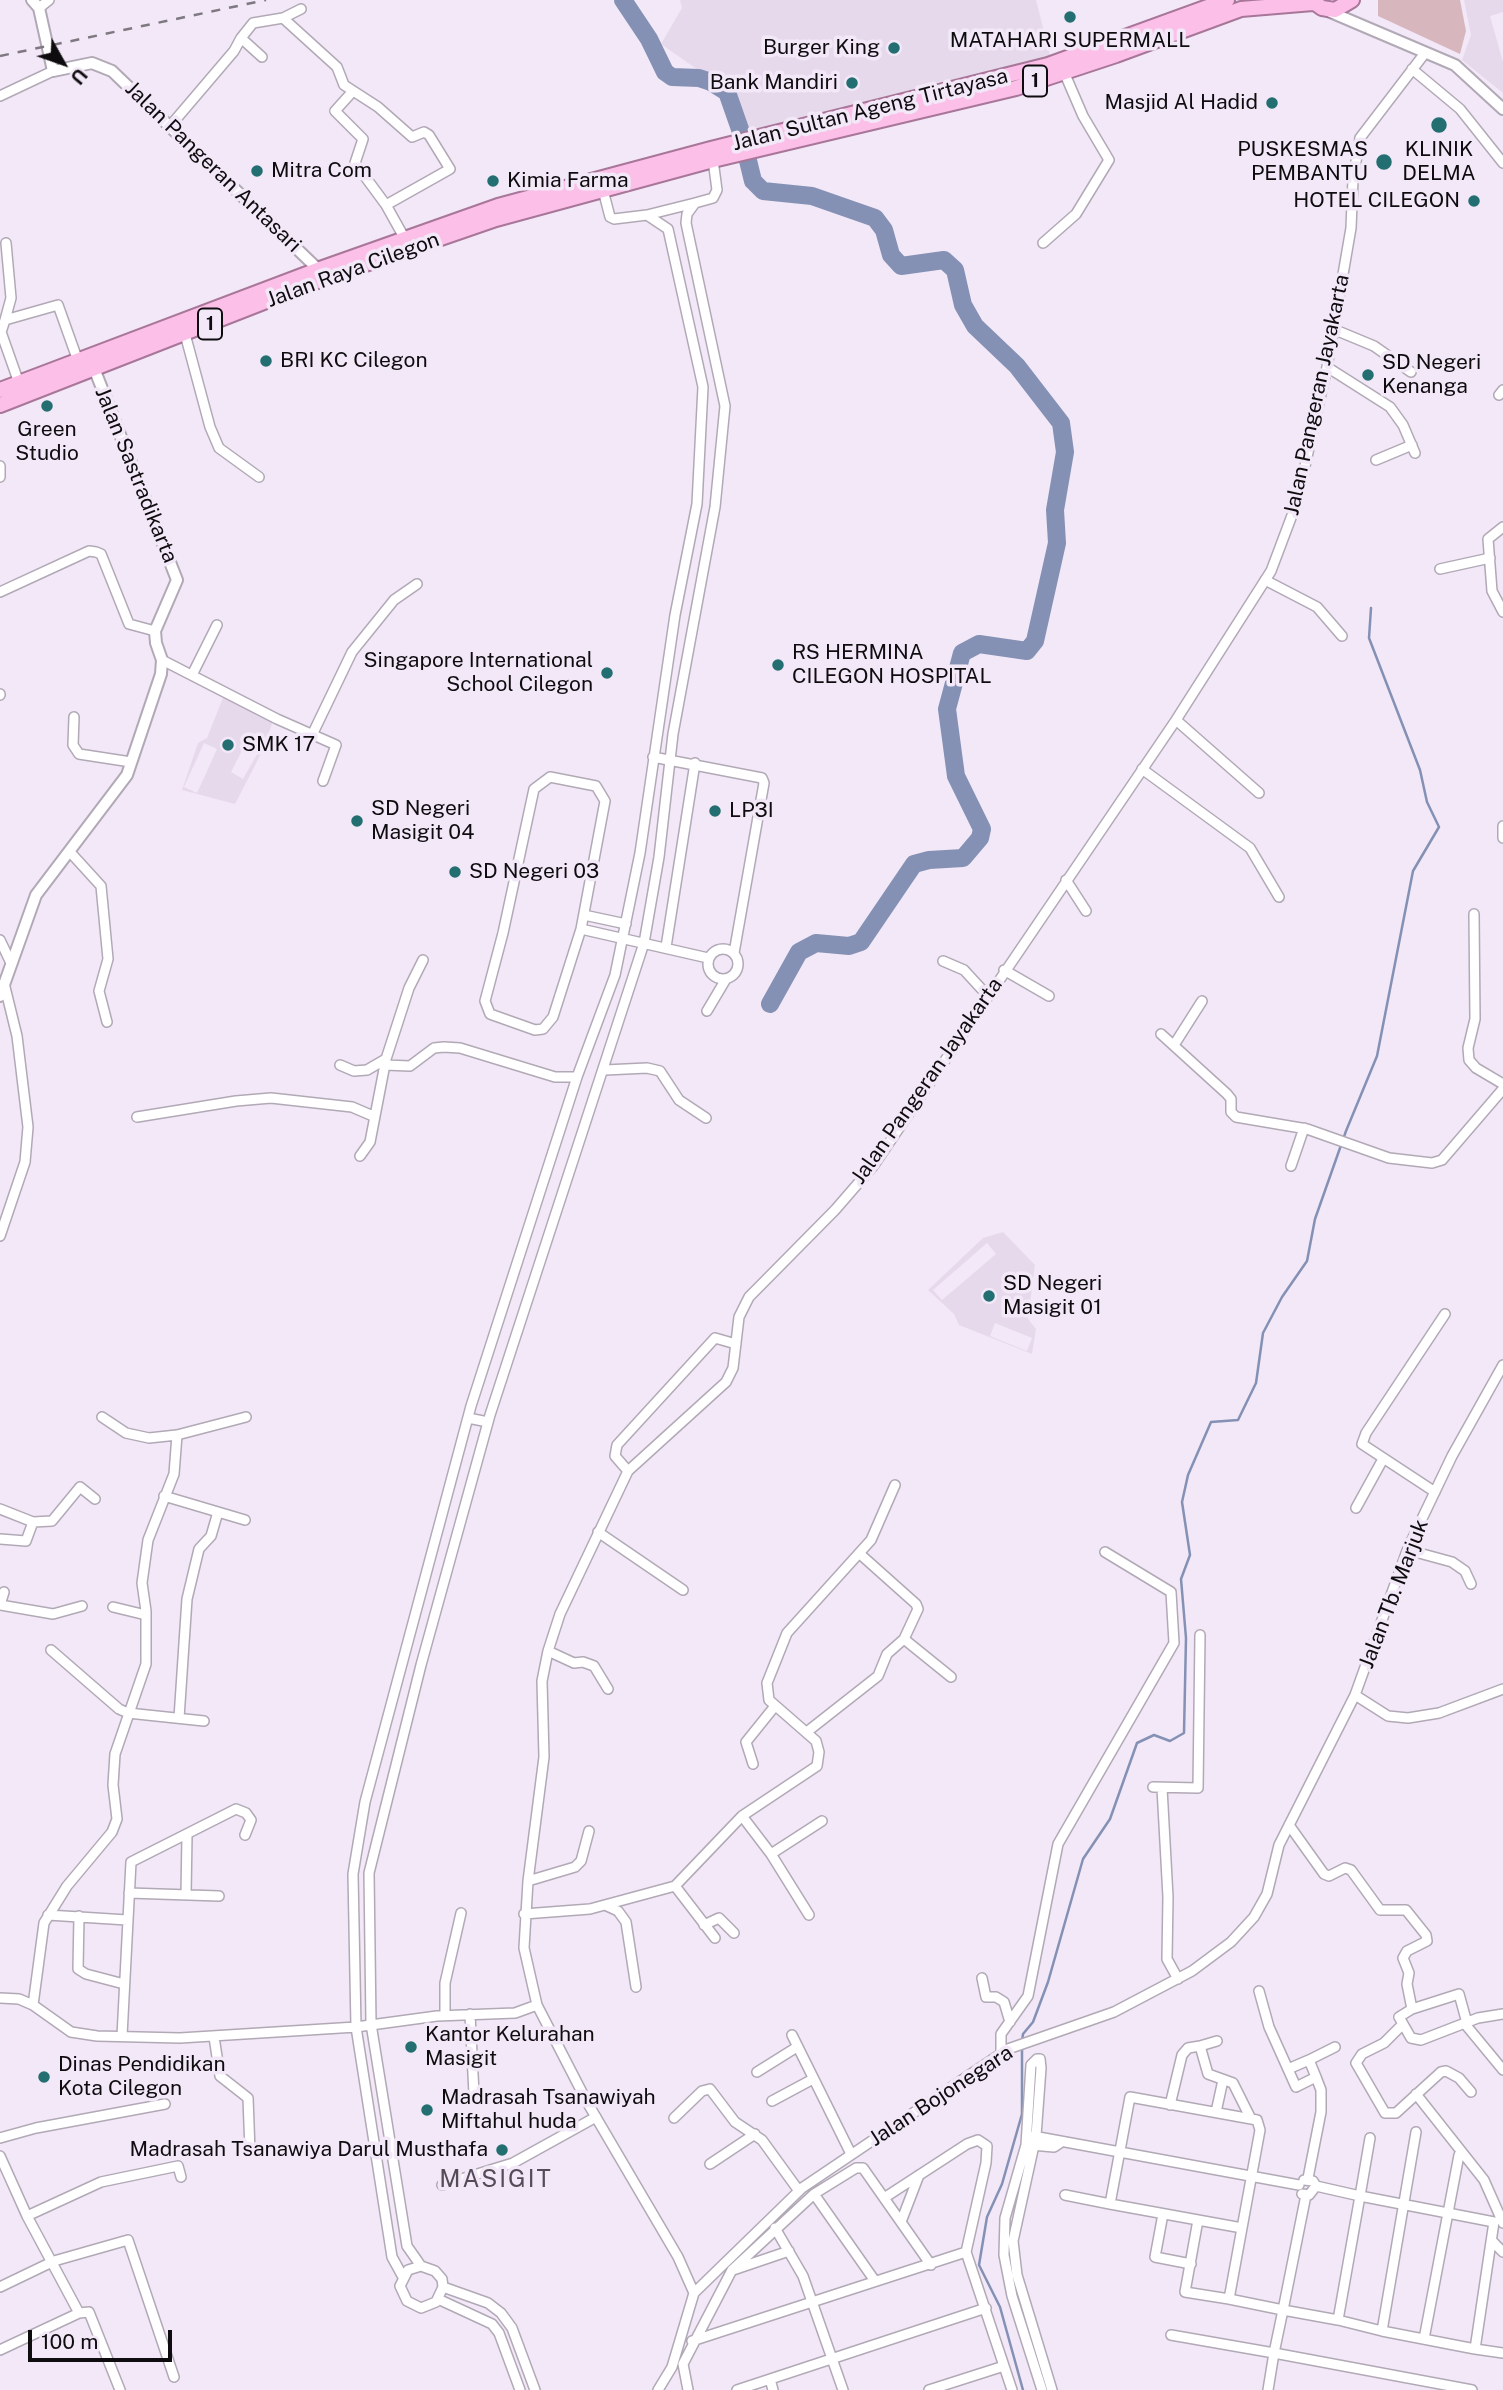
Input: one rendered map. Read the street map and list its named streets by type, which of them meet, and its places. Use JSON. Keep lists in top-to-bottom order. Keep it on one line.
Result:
{"streets":{"highway":["1","Jalan Sultan Ageng Tirtayasa","Jalan Raya Cilegon"],"street":["Jalan Pangeran Antasari","Jalan Pangeran Jayakarta","Jalan Sastradikarta","Jalan Tb. Marjuk","Jalan Bojonegara"]},"crossings":[["1","Jalan Sultan Ageng Tirtayasa"],["Jalan Sultan Ageng Tirtayasa","Jalan Raya Cilegon"],["Jalan Pangeran Antasari","Jalan Raya Cilegon"],["Jalan Raya Cilegon","Jalan Sastradikarta"],["Jalan Pangeran Jayakarta","Jalan Bojonegara"],["Jalan Tb. Marjuk","Jalan Bojonegara"]],"districts":["MASIGIT"],"places":["MATAHARI SUPERMALL","Burger King","Bank Mandiri","Masjid Al Hadid","KLINIK DELMA","PUSKESMAS PEMBANTU","Mitra Com","Kimia Farma","HOTEL CILEGON","BRI KC Cilegon","SD Negeri Kenanga","Green Studio","RS HERMINA CILEGON HOSPITAL","Singapore International School Cilegon","SMK 17","LP3I","SD Negeri Masigit 04","SD Negeri 03","SD Negeri Masigit 01","Kantor Kelurahan Masigit","Dinas Pendidikan Kota Cilegon","Madrasah Tsanawiyah Miftahul huda","Madrasah Tsanawiya Darul Musthafa"],"scale_bar":"100 m","north":"bottom right"}
